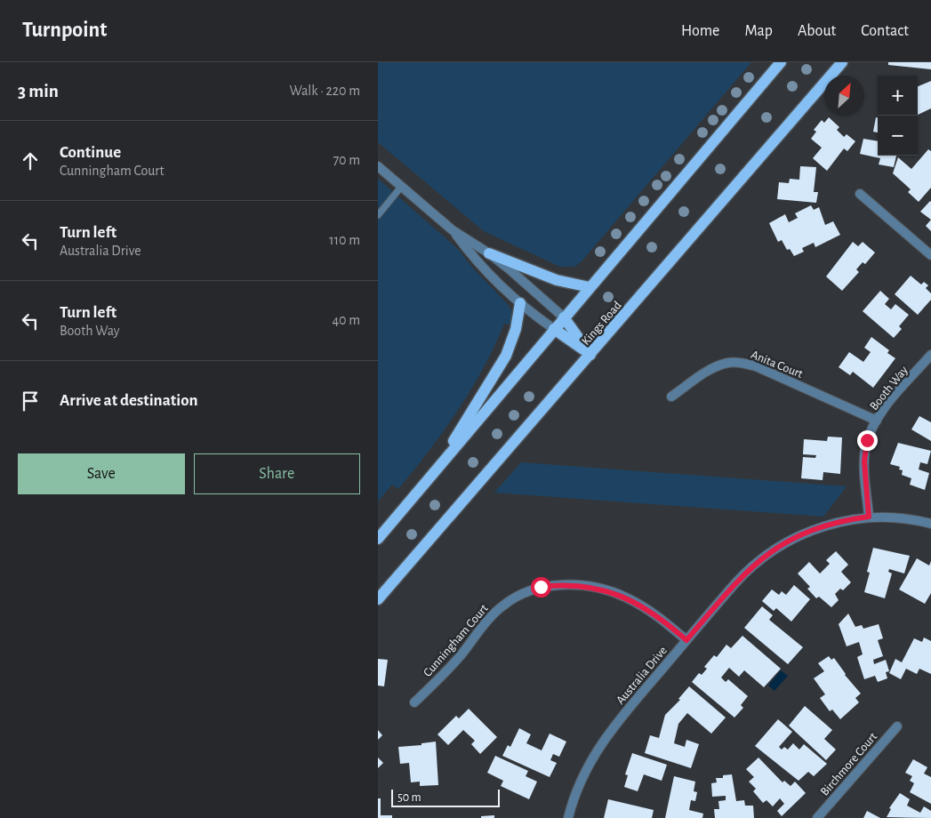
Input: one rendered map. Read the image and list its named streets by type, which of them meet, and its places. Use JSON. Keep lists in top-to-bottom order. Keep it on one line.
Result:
{"streets":{"main road":["Kings Road"],"street":["Anita Court","Booth Way","Cunningham Court","Australia Drive","Birchmore Court"]},"crossings":[["Anita Court","Booth Way"],["Booth Way","Australia Drive"],["Cunningham Court","Australia Drive"]],"scale_bar":"50 m","north":"top right","page":{"header":"Turnpoint","nav":["Home","Map","About","Contact"],"heading":["3 min","Walk · 220 m"],"map_buttons":["+","−"],"list":[["Continue","Cunningham Court","70 m"],["Turn left","Australia Drive","110 m"],["Turn left","Booth Way","40 m"],"Arrive at destination"],"buttons":["Save","Share"],"scale":"50 m"}}
